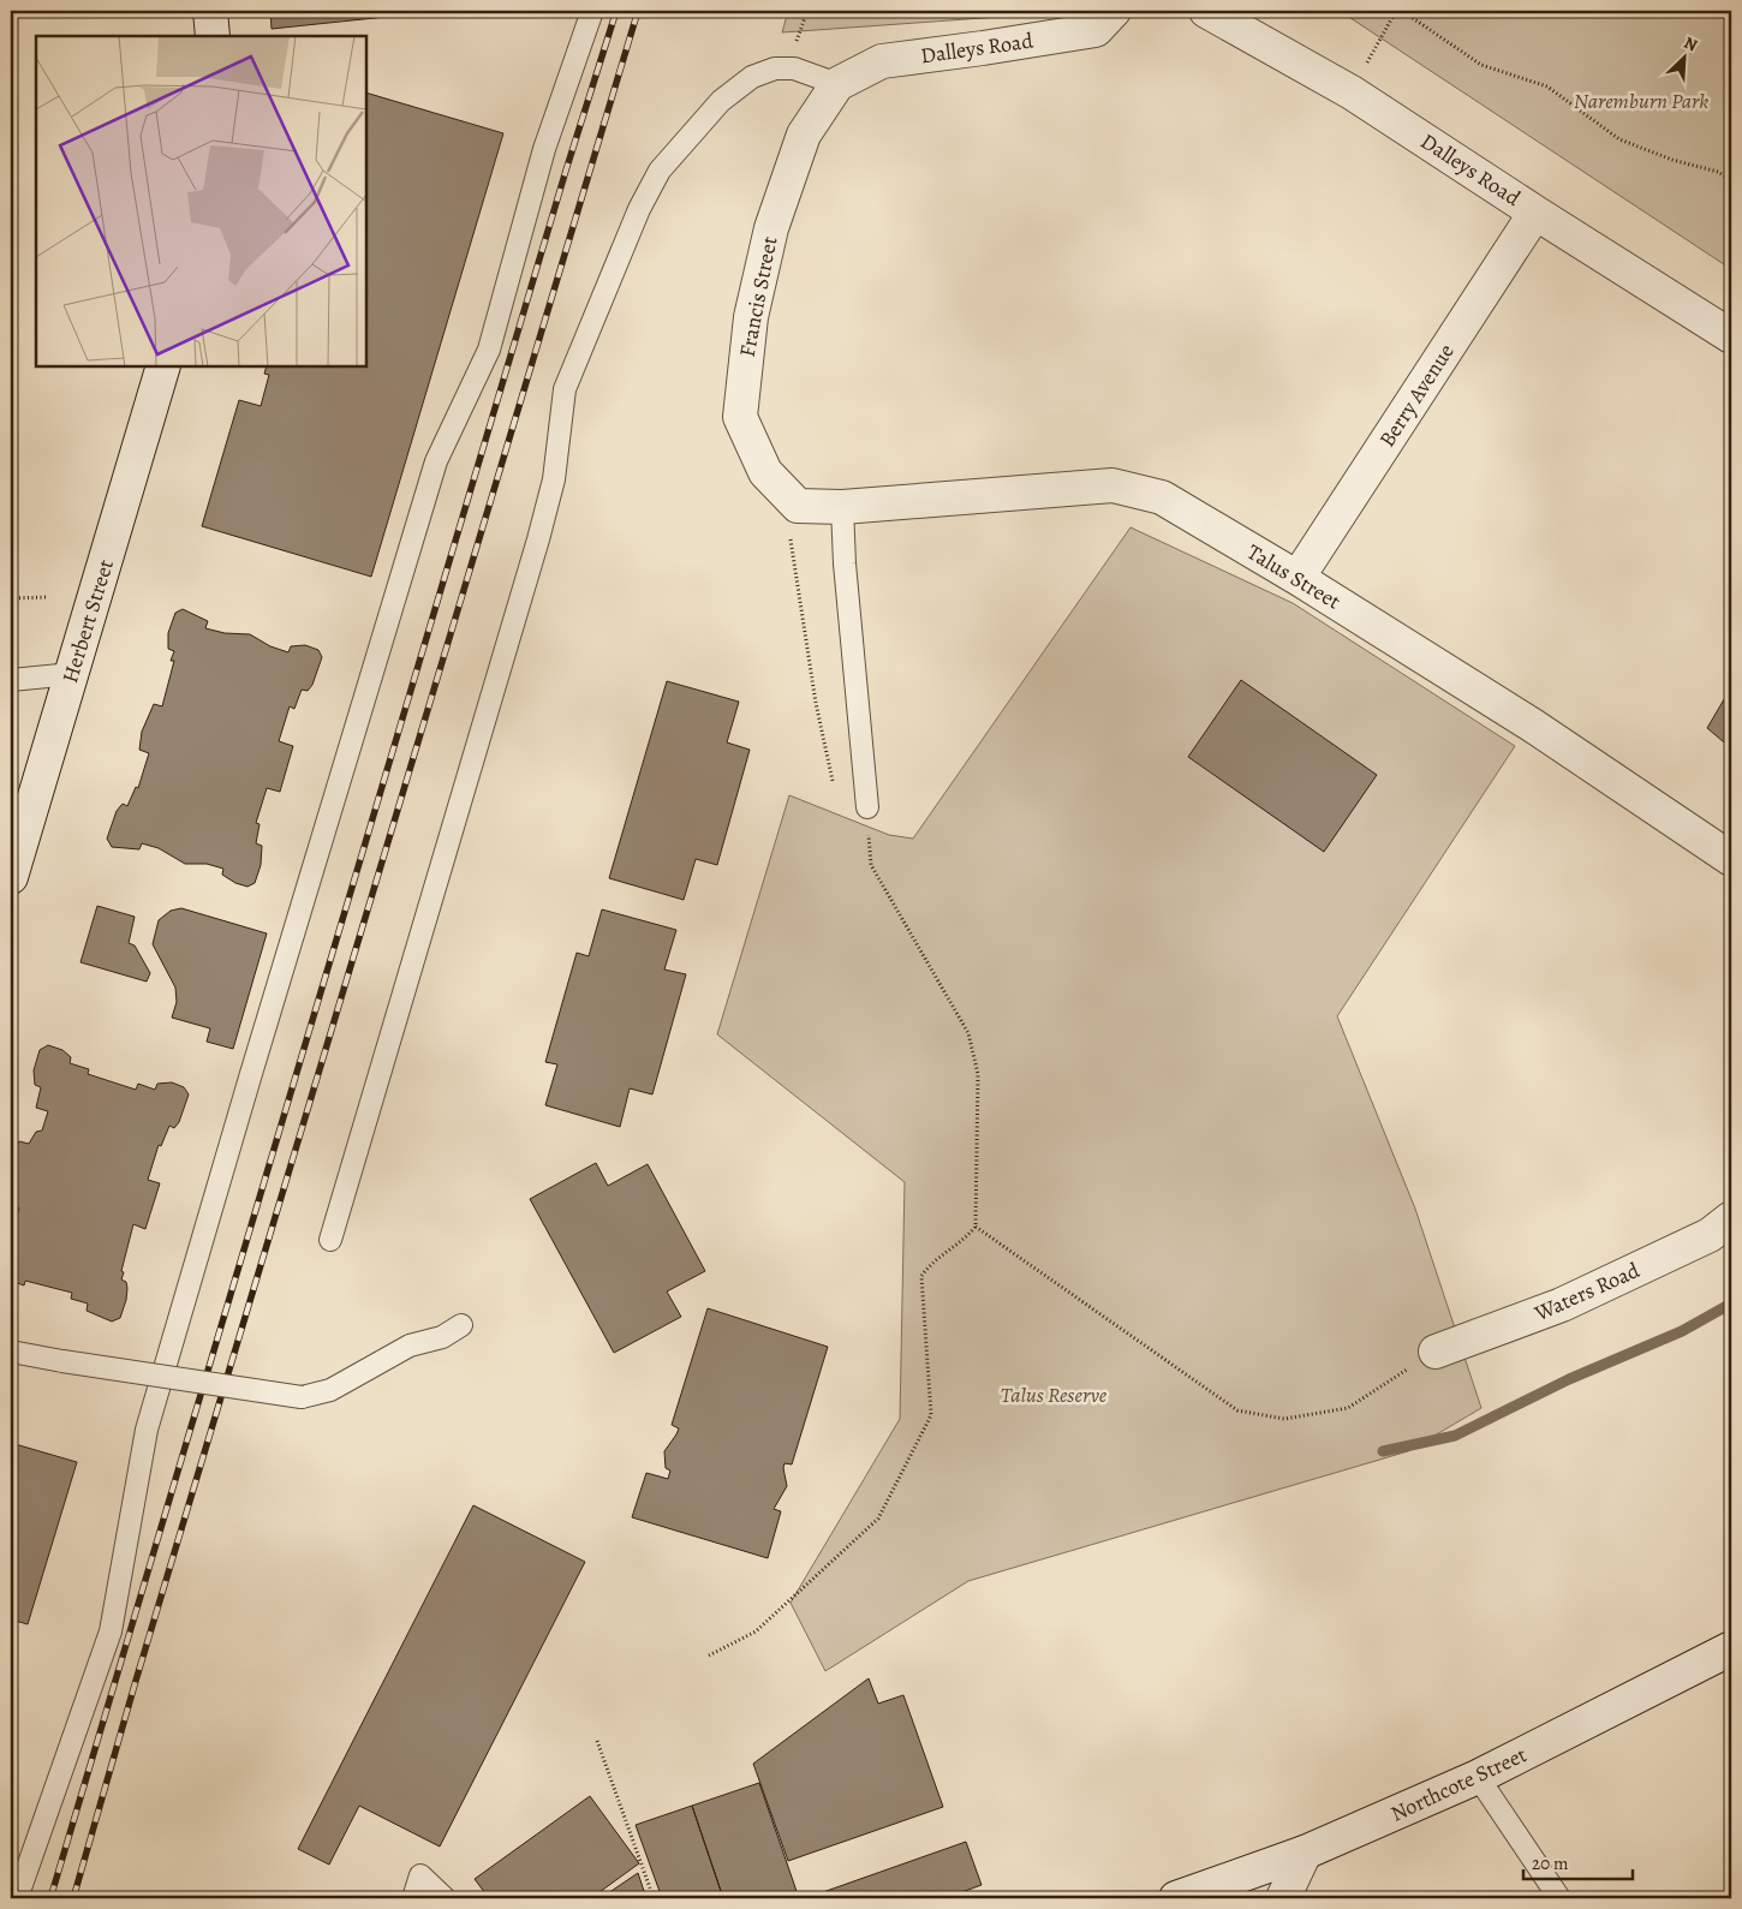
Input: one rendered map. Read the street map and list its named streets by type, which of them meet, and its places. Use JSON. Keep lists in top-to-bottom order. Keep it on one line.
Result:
{"streets":{"street":["Dalleys Road","Francis Street","Berry Avenue","Talus Street","Herbert Street","Waters Road","Northcote Street"]},"crossings":[["Dalleys Road","Francis Street"],["Dalleys Road","Berry Avenue"],["Francis Street","Talus Street"],["Berry Avenue","Talus Street"]],"parks":["Naremburn Park","Talus Reserve"],"scale_bar":"20 m","north":"top right"}
